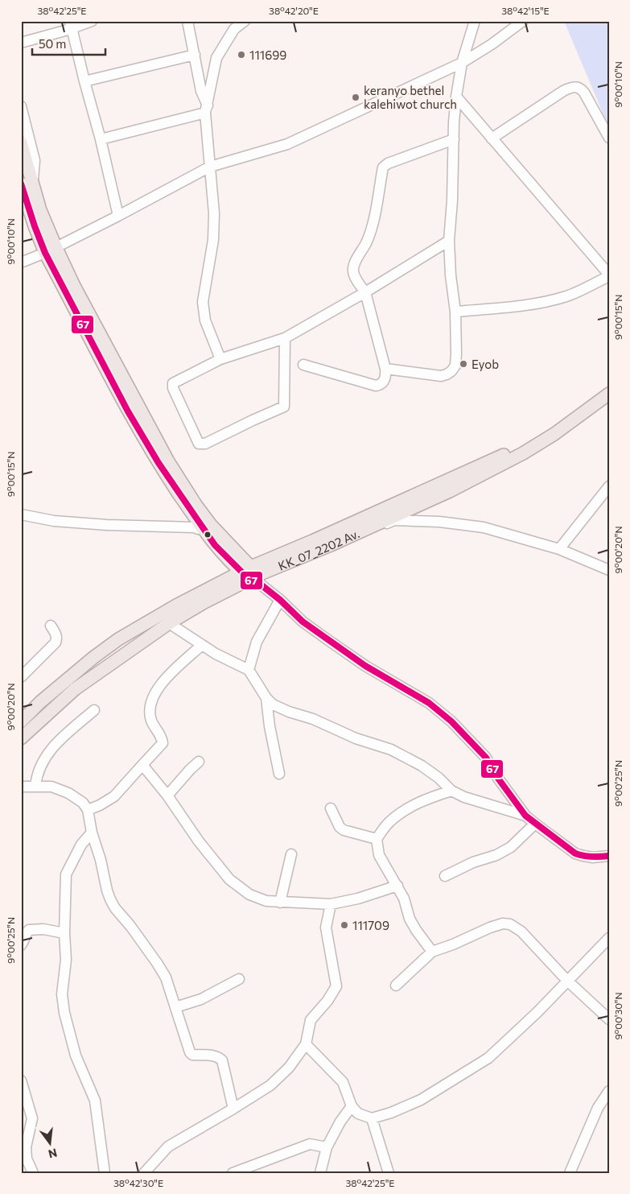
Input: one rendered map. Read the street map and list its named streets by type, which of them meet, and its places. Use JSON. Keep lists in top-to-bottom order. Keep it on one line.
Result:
{"streets":{"main road":["KK_07_2202 Av."]},"places":["111699","keranyo bethel kalehiwot church","Eyob","111709"],"lines":["transit line 67"],"scale_bar":"50 m","north":"bottom","coordinates":["38°42'25\"E","38°42'20\"E","38°42'15\"E","9°00'10\"N","9°00'15\"N","9°00'20\"N","9°00'25\"N","9°00'30\"N","38°42'30\"E"]}
